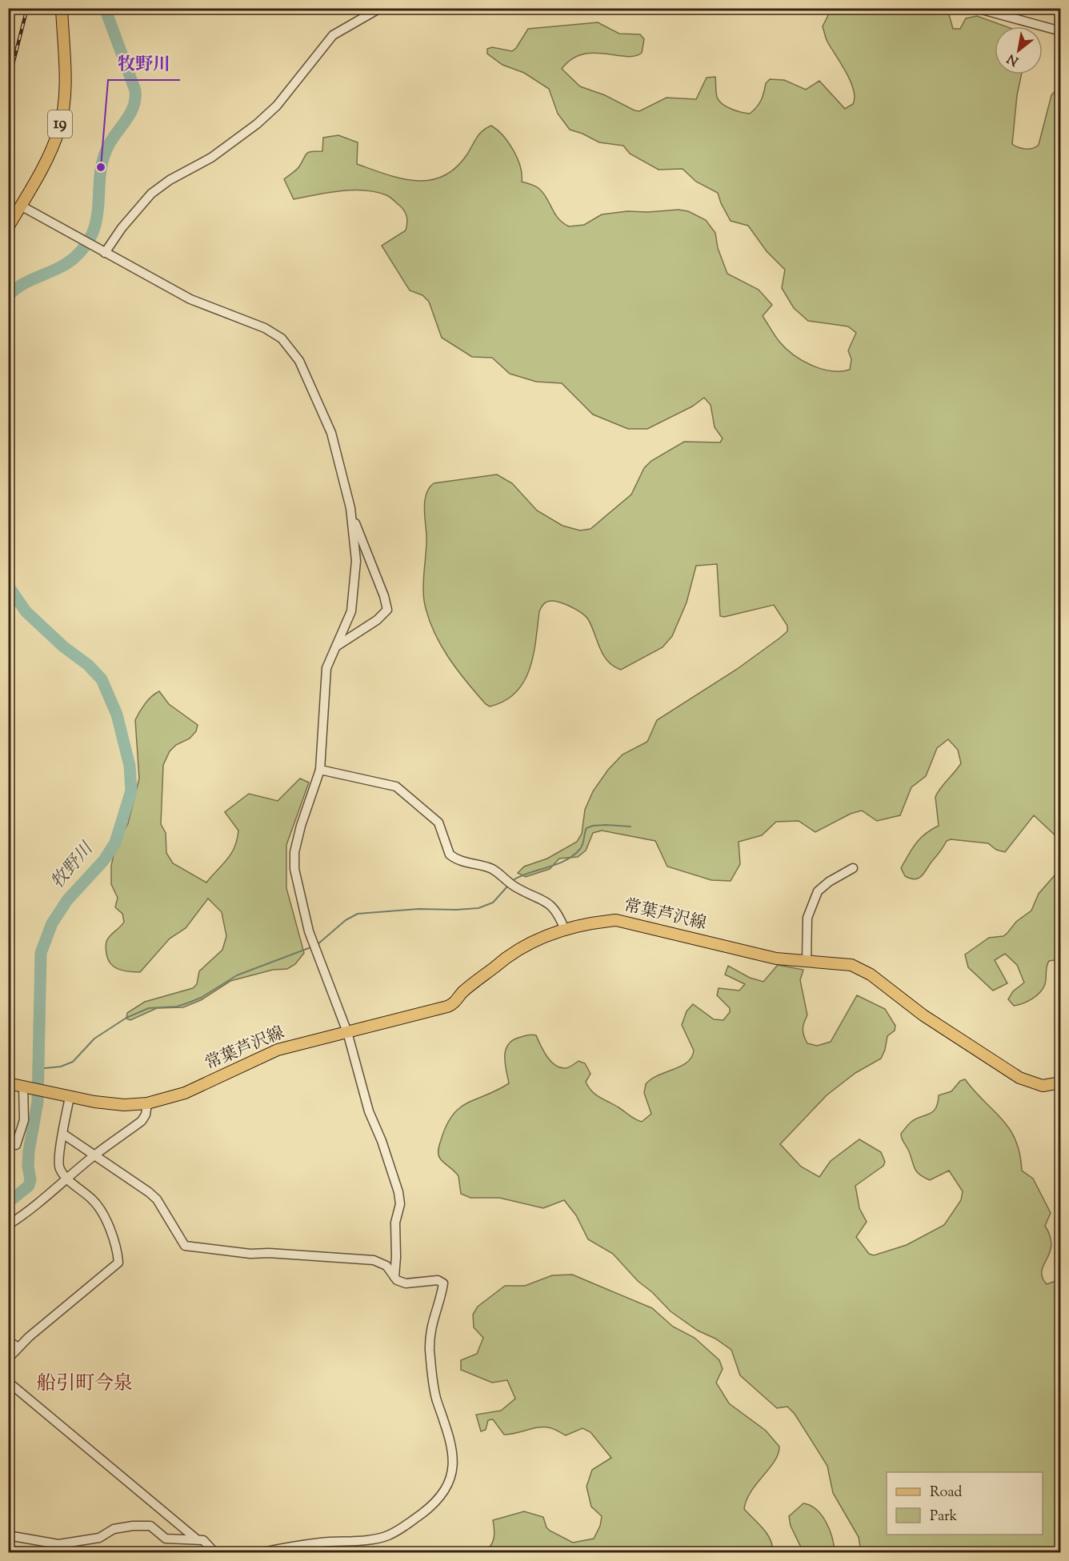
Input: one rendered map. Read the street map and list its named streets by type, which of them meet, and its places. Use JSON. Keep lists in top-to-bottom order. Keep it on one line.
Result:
{"streets":{"main road":["19","常葉芦沢線"]},"districts":["船引町今泉"],"water":["牧野川"],"places":["牧野川"],"legend":["Road","Park"],"north":"bottom left"}
